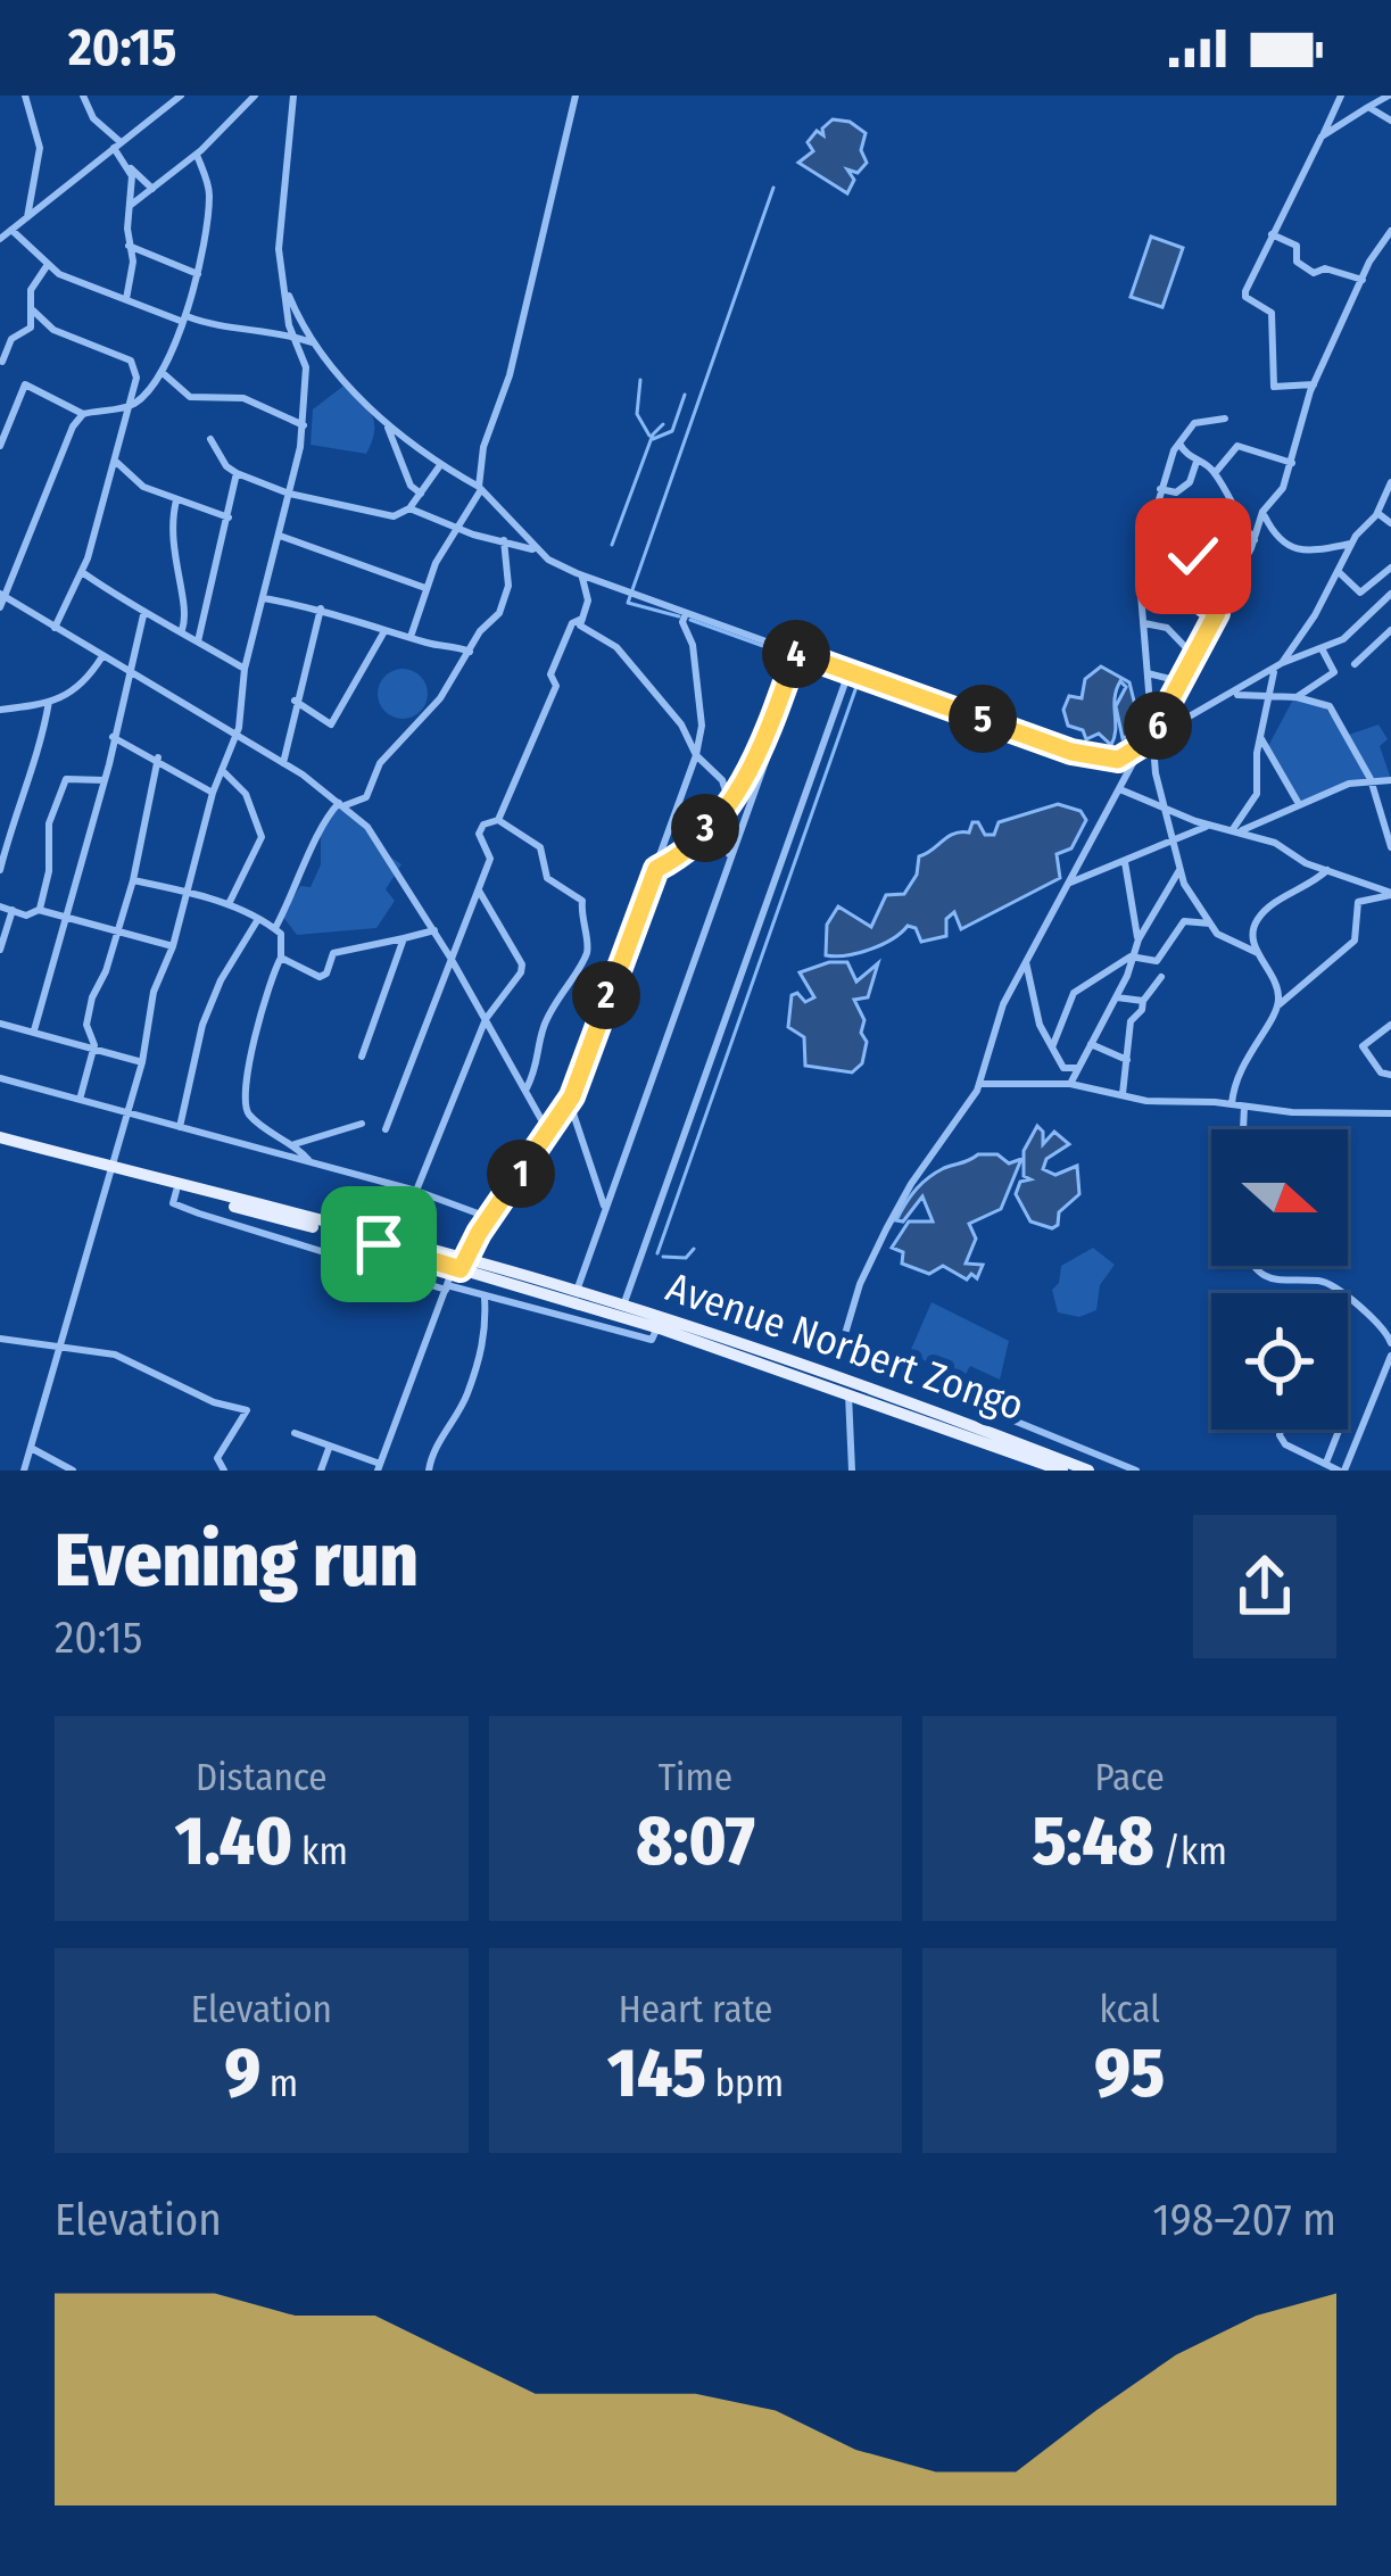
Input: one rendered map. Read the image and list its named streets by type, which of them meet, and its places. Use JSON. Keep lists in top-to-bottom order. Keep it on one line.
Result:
{"streets":{"main road":["Avenue Norbert Zongo"]},"north":"right","page":{"status":"20:15","pins":["4","5","6","3","2","1"],"heading":["Evening run","20:15"],"stats":[["Distance","1.40 km"],["Time","8:07"],["Pace","5:48 /km"],["Elevation","9 m"],["Heart rate","145 bpm"],["kcal","95"]],"chart":["Elevation","198–207 m"]}}
